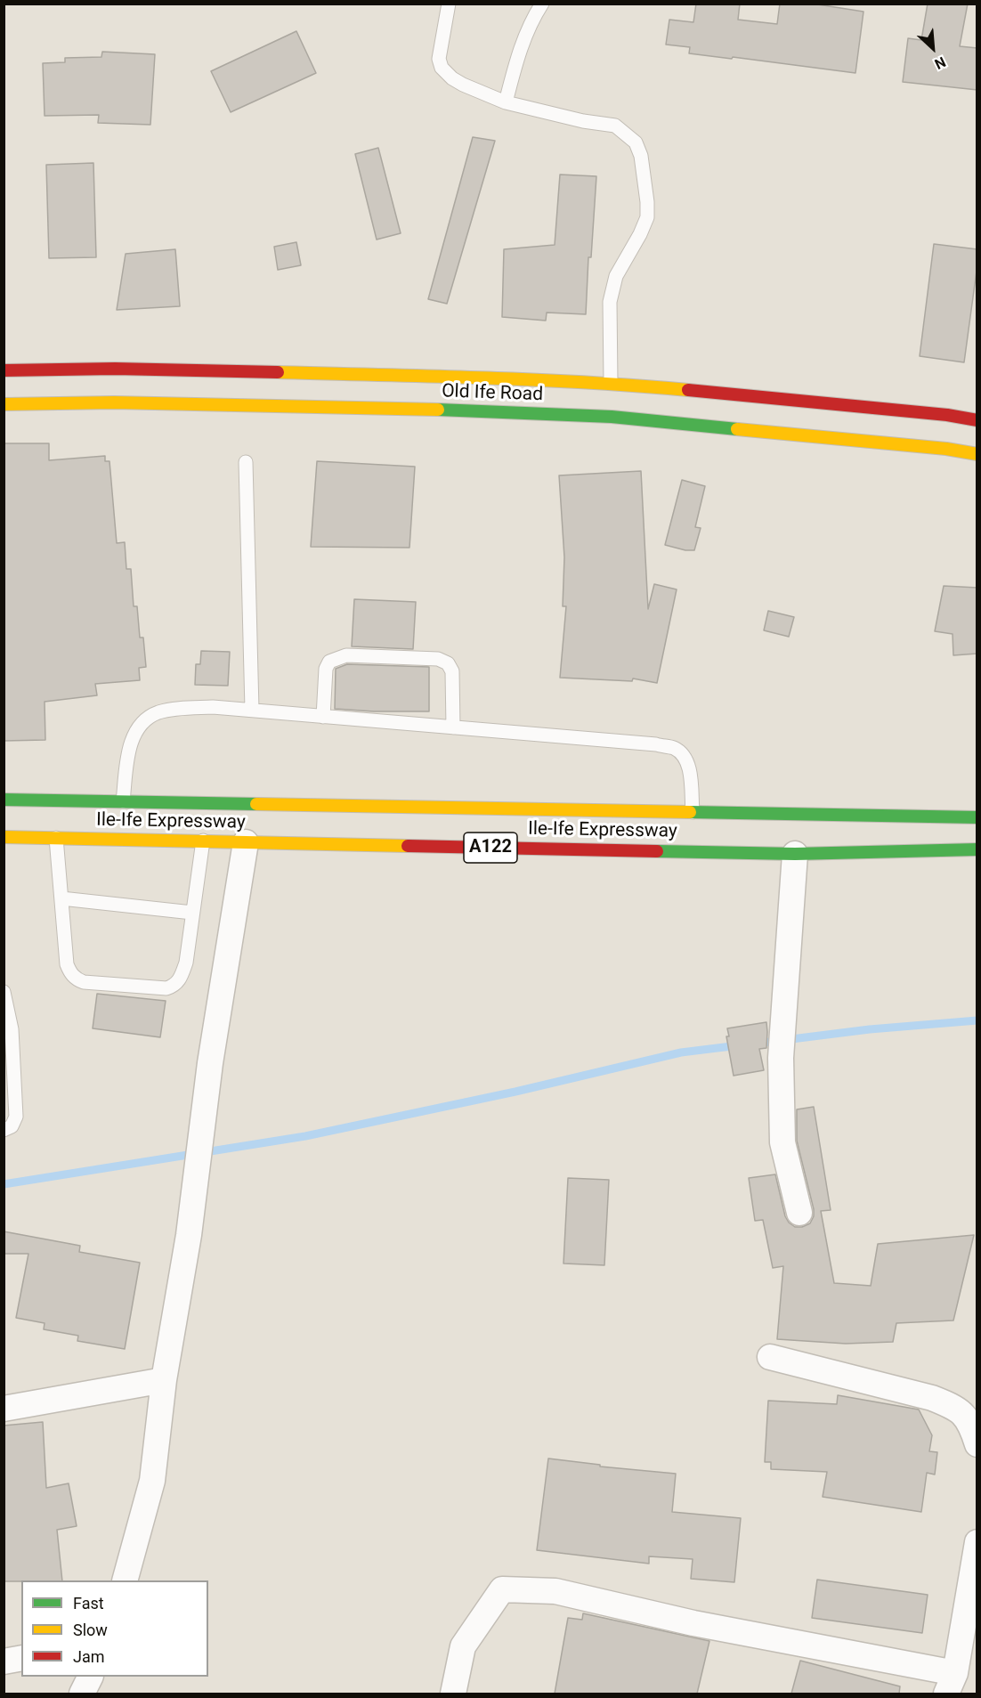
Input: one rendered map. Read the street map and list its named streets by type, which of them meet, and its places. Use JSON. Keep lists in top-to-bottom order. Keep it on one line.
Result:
{"streets":{"main road":["Old Ife Road","Ile-Ife Expressway","A122"]},"legend":["Fast","Slow","Jam"],"north":"bottom right"}
